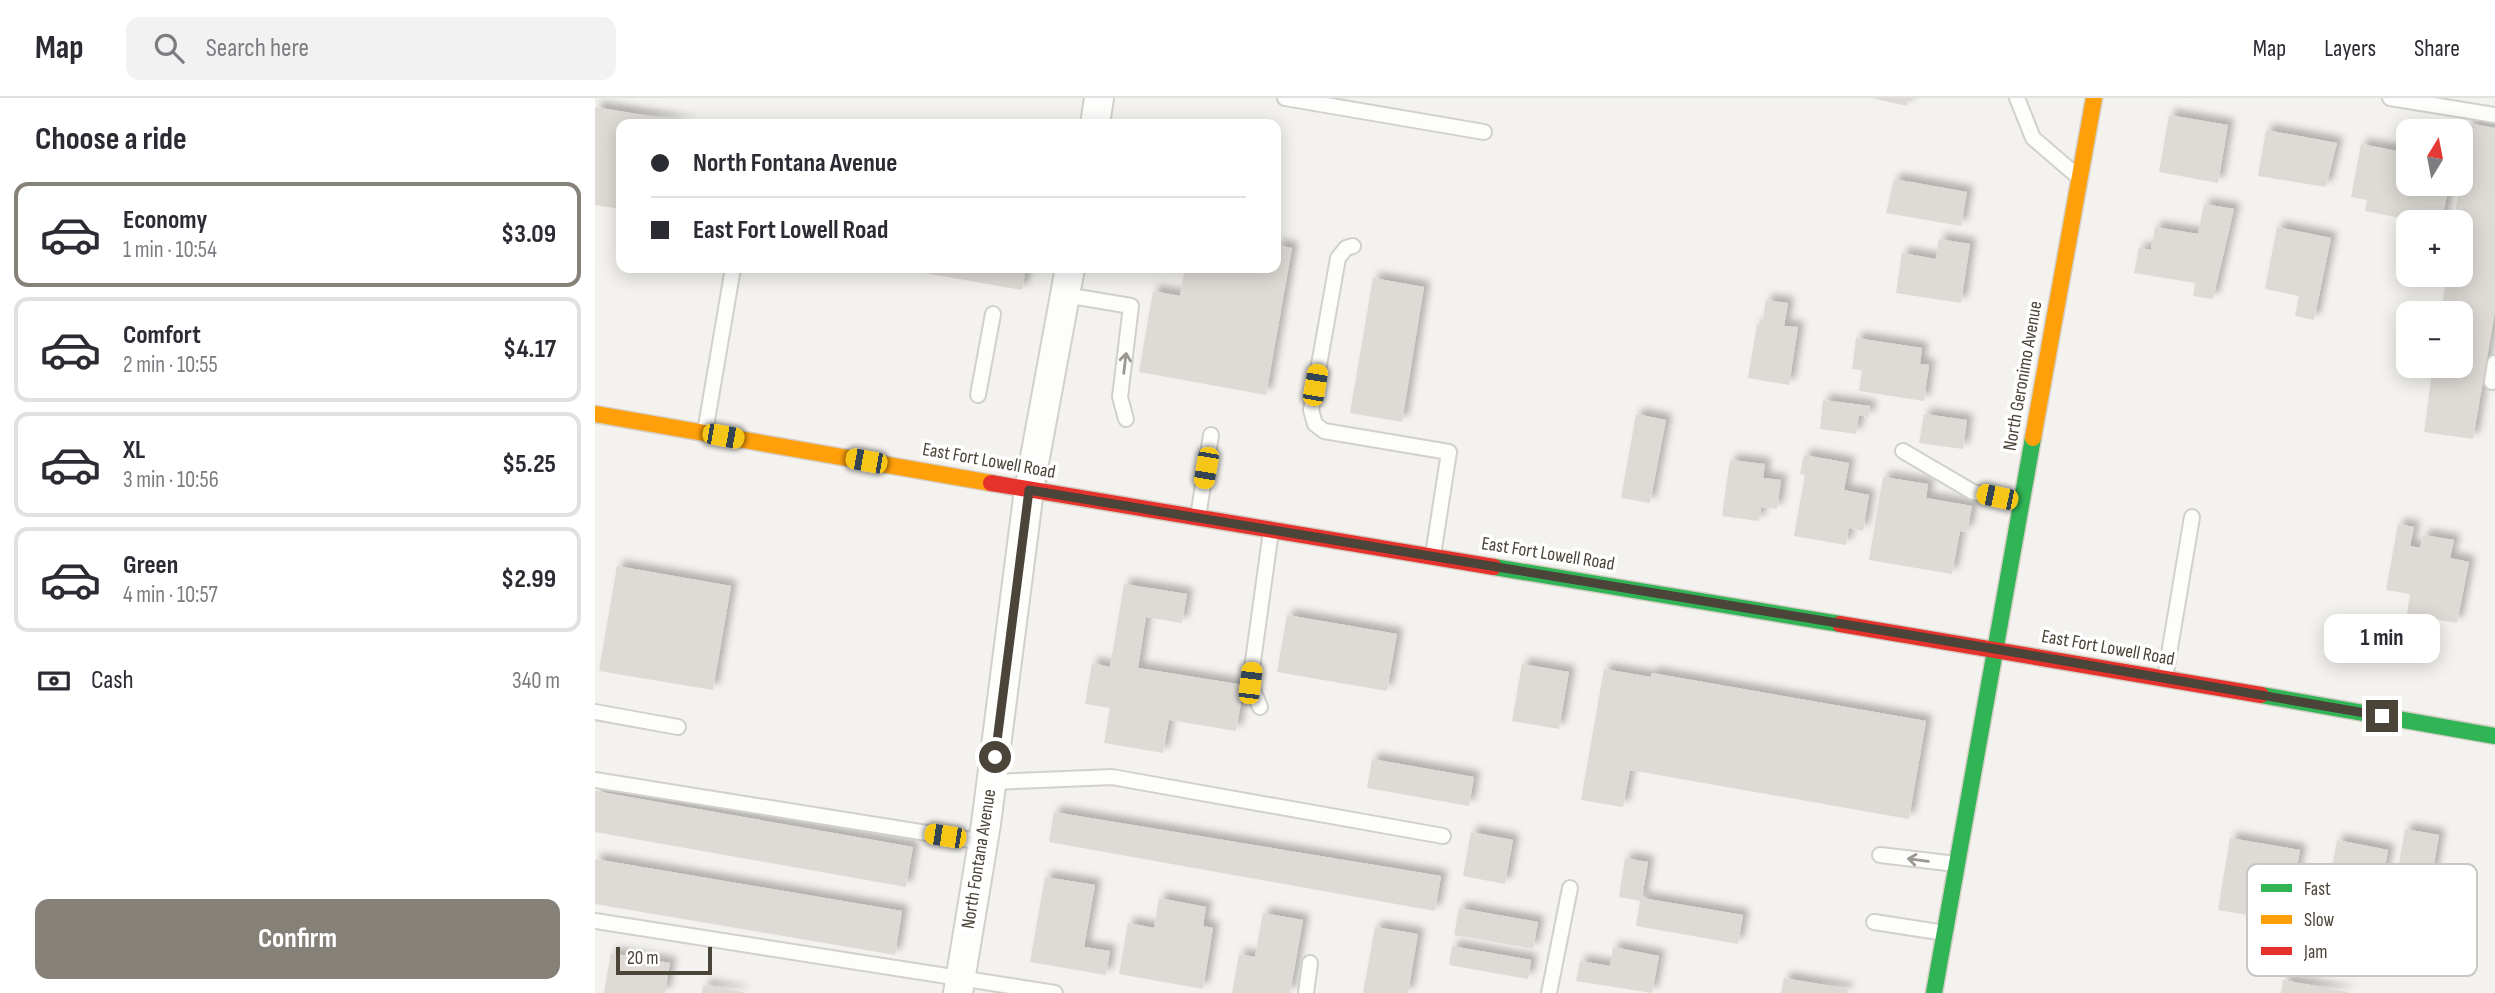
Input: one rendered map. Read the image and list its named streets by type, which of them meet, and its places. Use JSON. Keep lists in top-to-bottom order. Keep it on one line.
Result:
{"streets":{"main road":["North Geronimo Avenue","East Fort Lowell Road"],"street":["North Fontana Avenue"]},"crossings":[["North Geronimo Avenue","East Fort Lowell Road"],["East Fort Lowell Road","North Fontana Avenue"]],"legend":["Fast","Slow","Jam"],"scale_bar":"20 m","north":"top","page":{"header":"Map","search":"Search here","nav":["Map","Layers","Share"],"heading":"Choose a ride","map_buttons":["+","−"],"banner":["North Fontana Avenue","East Fort Lowell Road"],"list":[{"name":"Economy","note":"1 min · 10:54","value":"$3.09"},{"name":"Comfort","note":"2 min · 10:55","value":"$4.17"},{"name":"XL","note":"3 min · 10:56","value":"$5.25"},{"name":"Green","note":"4 min · 10:57","value":"$2.99"}],"bubble":"1 min","pay":["Cash","340 m"],"buttons":"Confirm","scale":"20 m"}}
